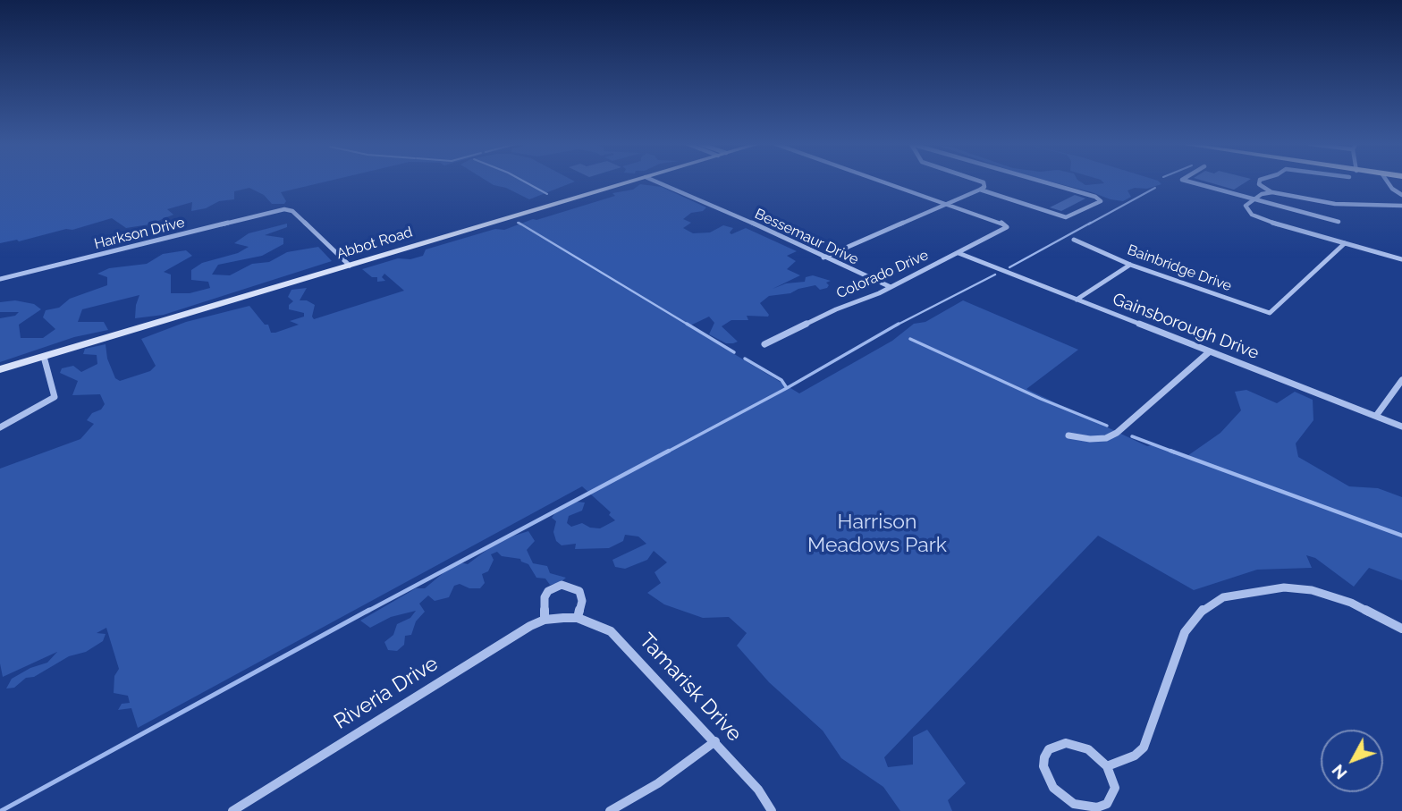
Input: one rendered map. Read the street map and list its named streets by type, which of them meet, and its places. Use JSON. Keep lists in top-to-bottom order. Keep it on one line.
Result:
{"streets":{"main road":["Abbot Road"],"street":["Harkson Drive","Bessemaur Drive","Bainbridge Drive","Colorado Drive","Gainsborough Drive","Tamarisk Drive","Riveria Drive"]},"crossings":[["Harkson Drive","Abbot Road"],["Bessemaur Drive","Colorado Drive"],["Colorado Drive","Gainsborough Drive"],["Tamarisk Drive","Riveria Drive"]],"parks":["Harrison Meadows Park"],"north":"bottom left"}
